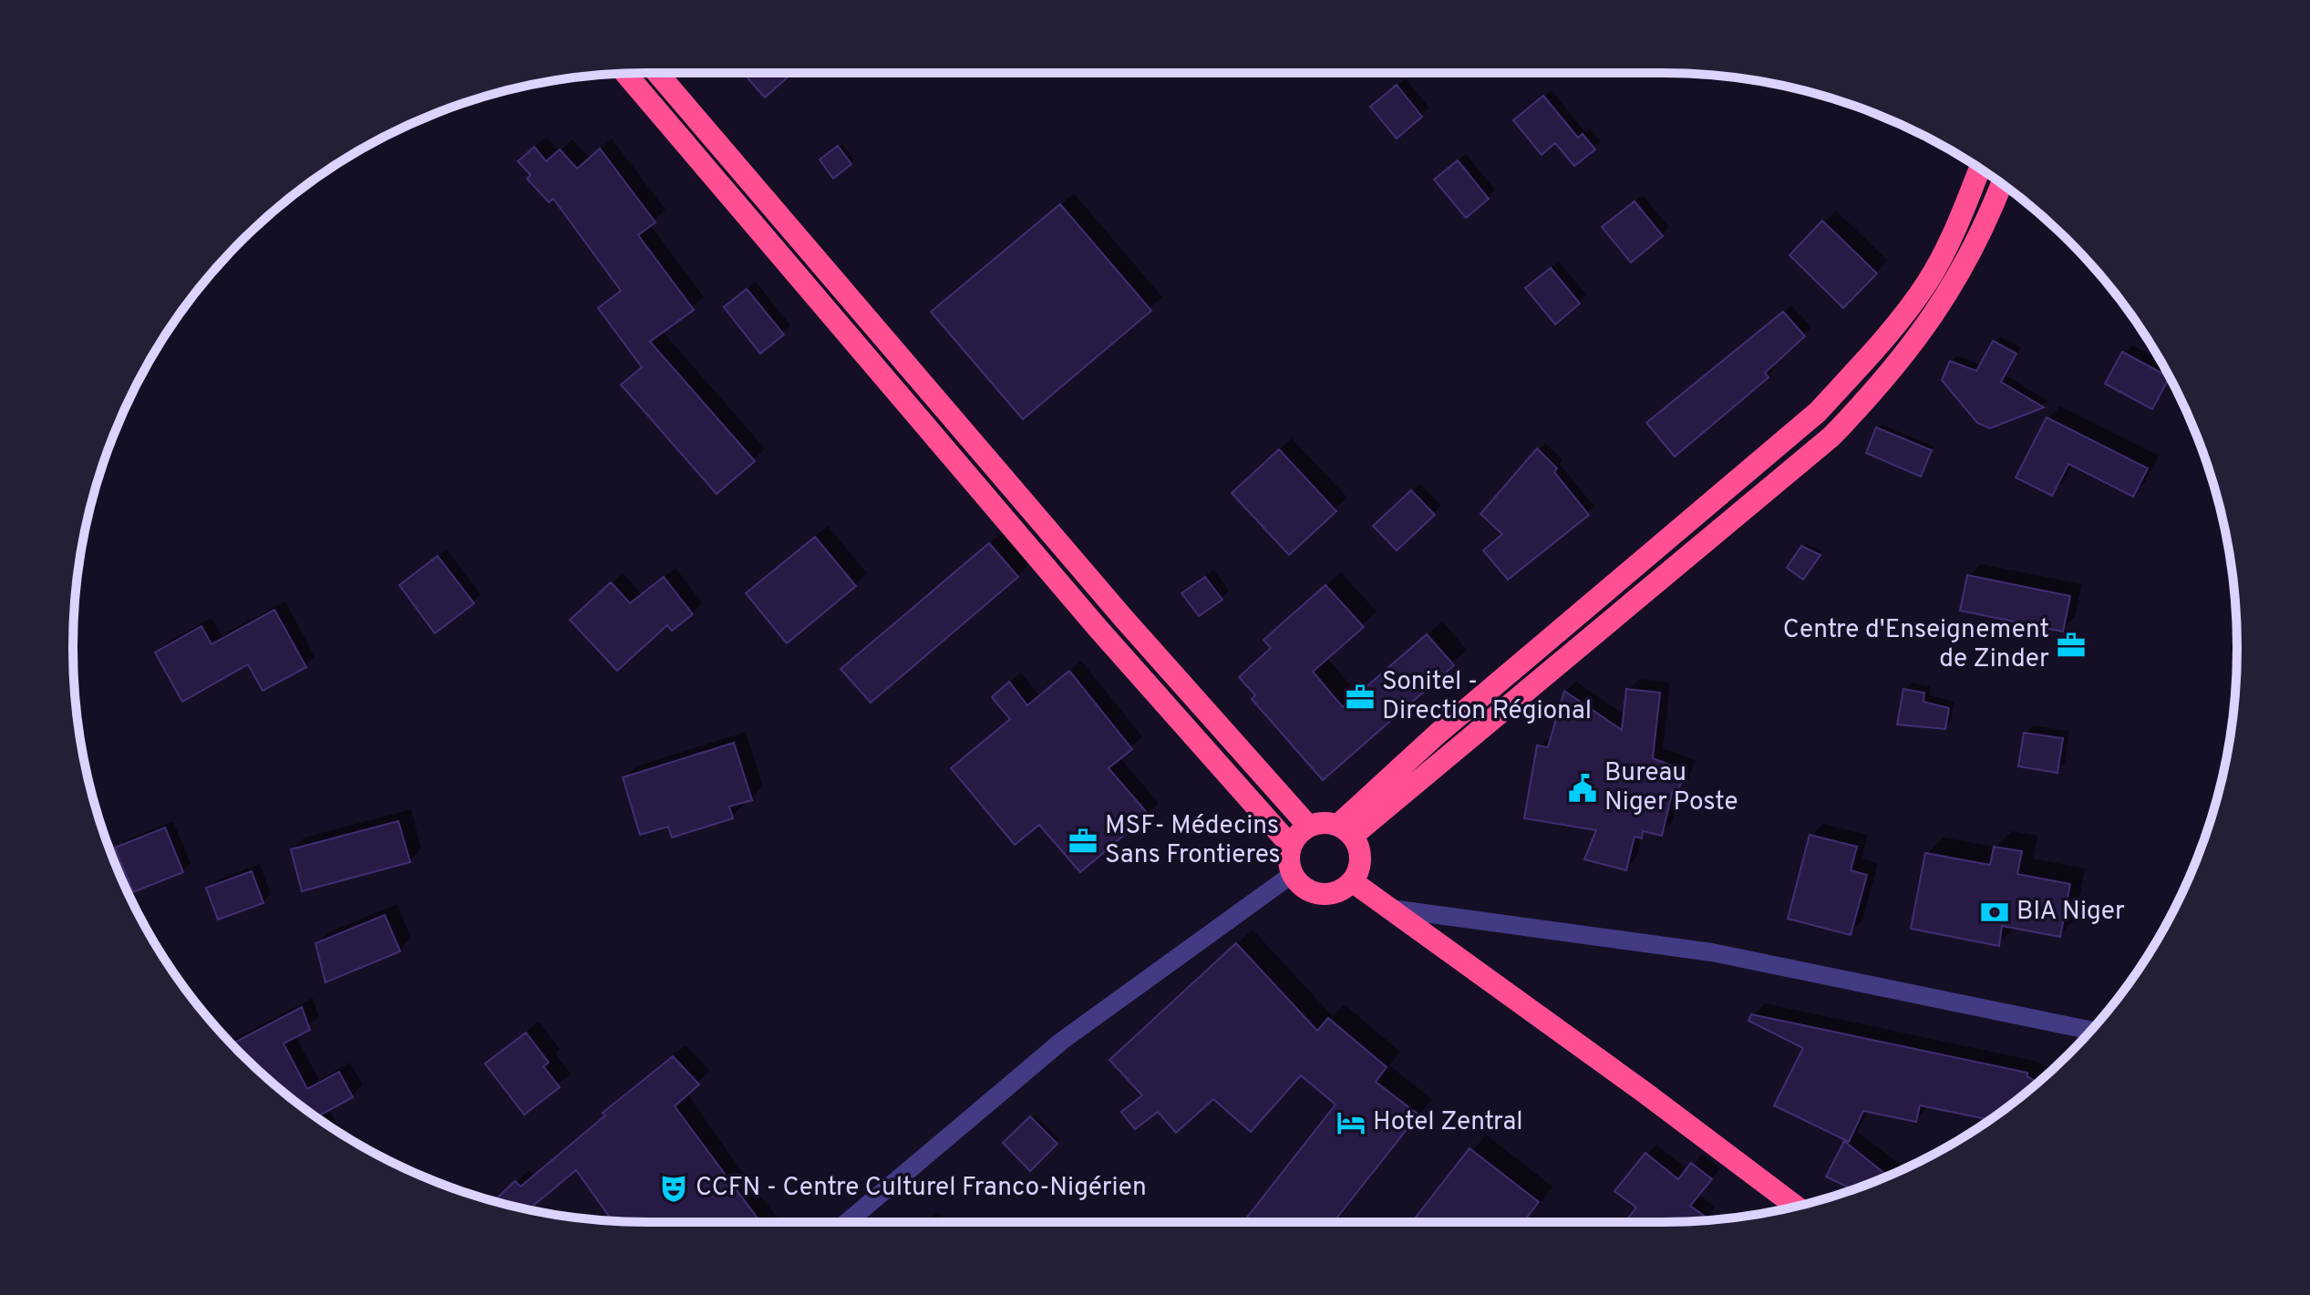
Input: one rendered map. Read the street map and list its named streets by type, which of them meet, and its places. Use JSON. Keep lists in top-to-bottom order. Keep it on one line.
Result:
{"places":{"office":["Centre d'Enseignement de Zinder","Sonitel - Direction Régional","MSF- Médecins Sans Frontieres"],"public building":["Bureau Niger Poste"],"bank":["BIA Niger"],"hotel":["Hotel Zentral"],"theatre":["CCFN - Centre Culturel Franco-Nigérien"]}}
